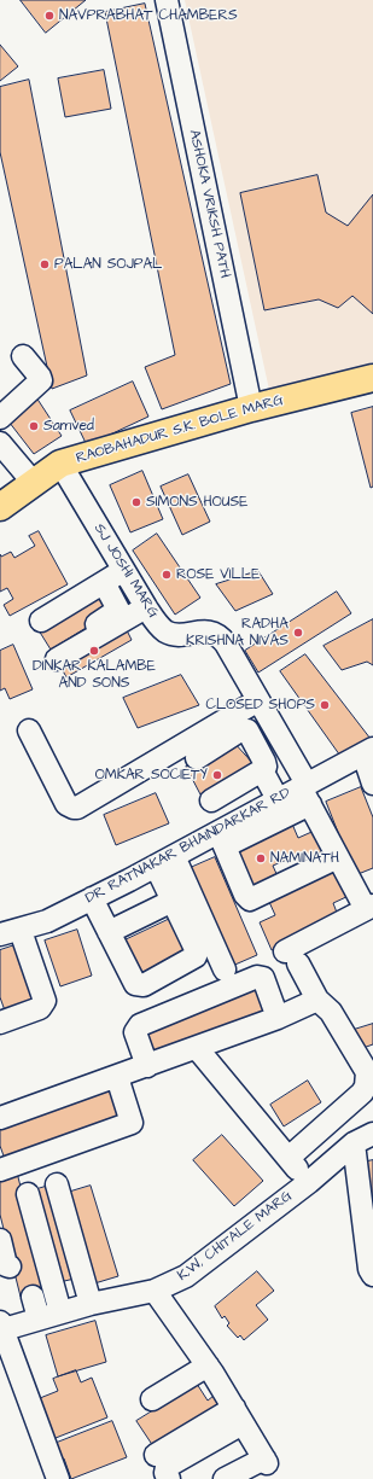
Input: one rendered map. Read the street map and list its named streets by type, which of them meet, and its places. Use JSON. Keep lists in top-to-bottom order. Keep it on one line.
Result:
{"streets":{"main road":["RAOBAHADUR S.K. BOLE MARG"],"street":["ASHOKA VRIKSH PATH","SJ JOSHI MARG","DR RATNAKAR BHAINDARKAR RD","K,W, CHITALE MARG"]},"crossings":[["ASHOKA VRIKSH PATH","RAOBAHADUR S.K. BOLE MARG"],["RAOBAHADUR S.K. BOLE MARG","SJ JOSHI MARG"],["SJ JOSHI MARG","DR RATNAKAR BHAINDARKAR RD"]],"places":["NAVPRABHAT CHAMBERS","PALAN SOJPAL","Samved","SIMONS HOUSE","ROSE VILLE","RADHA KRISHNA NIVAS","DINKAR KALAMBE AND SONS","CLOSED SHOPS","OMKAR SOCIETY","NAMINATH"]}
